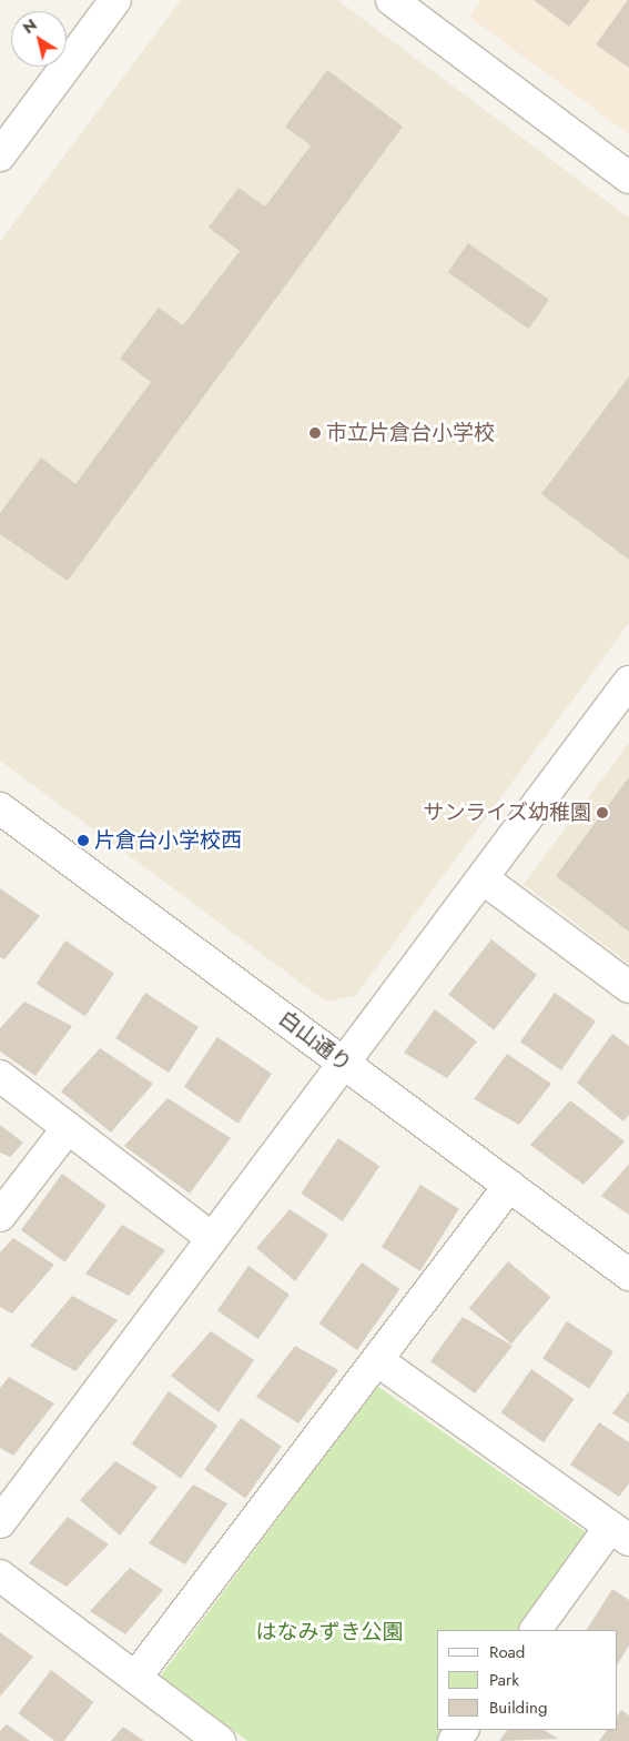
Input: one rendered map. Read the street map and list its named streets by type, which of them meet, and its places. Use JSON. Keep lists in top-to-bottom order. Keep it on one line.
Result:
{"streets":{"street":["白山通り"]},"parks":["はなみずき公園"],"places":["市立片倉台小学校","サンライズ幼稚園","片倉台小学校西"],"legend":["Road","Park","Building"],"north":"top left"}
